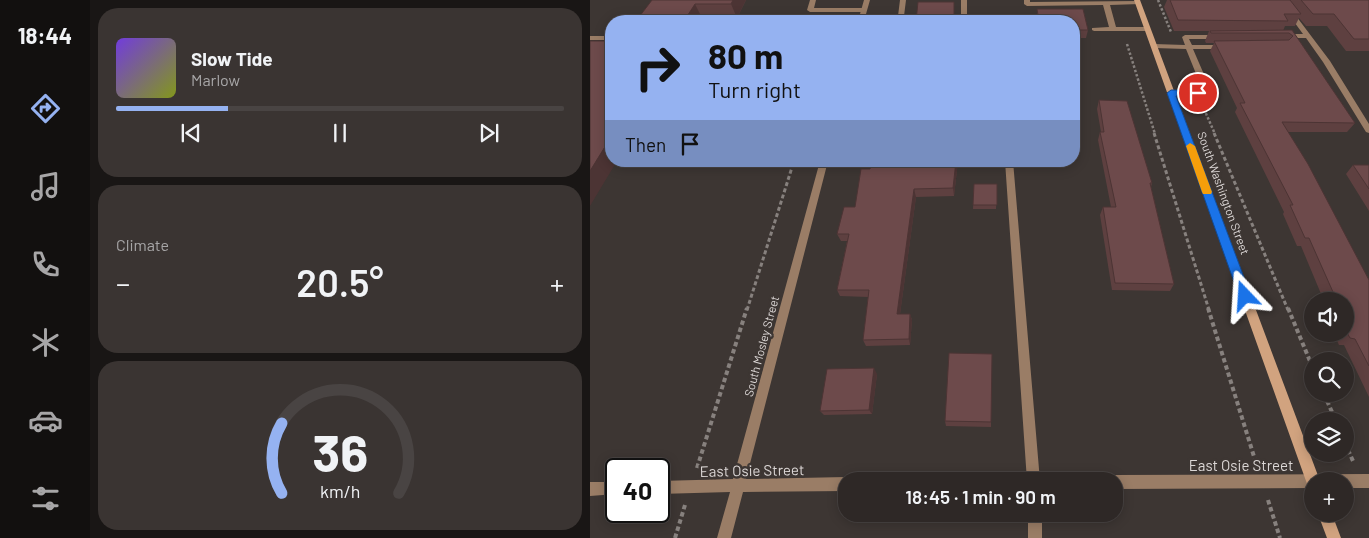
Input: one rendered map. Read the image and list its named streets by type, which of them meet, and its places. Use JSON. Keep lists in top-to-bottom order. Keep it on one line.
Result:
{"streets":{"street":["South Washington Street","South Mosley Street","East Osie Street"]},"crossings":[["South Mosley Street","East Osie Street"]],"page":{"tabs":"18:44","turn":["80 m","Turn right"],"song":["Slow Tide","Marlow"],"then":"Then","tile":"Climate","heat":["−","20.5°","+"],"map_buttons":"+","limit":"40","trip":"18:45 · 1 min · 90 m","gauge":["36","km/h"]}}
